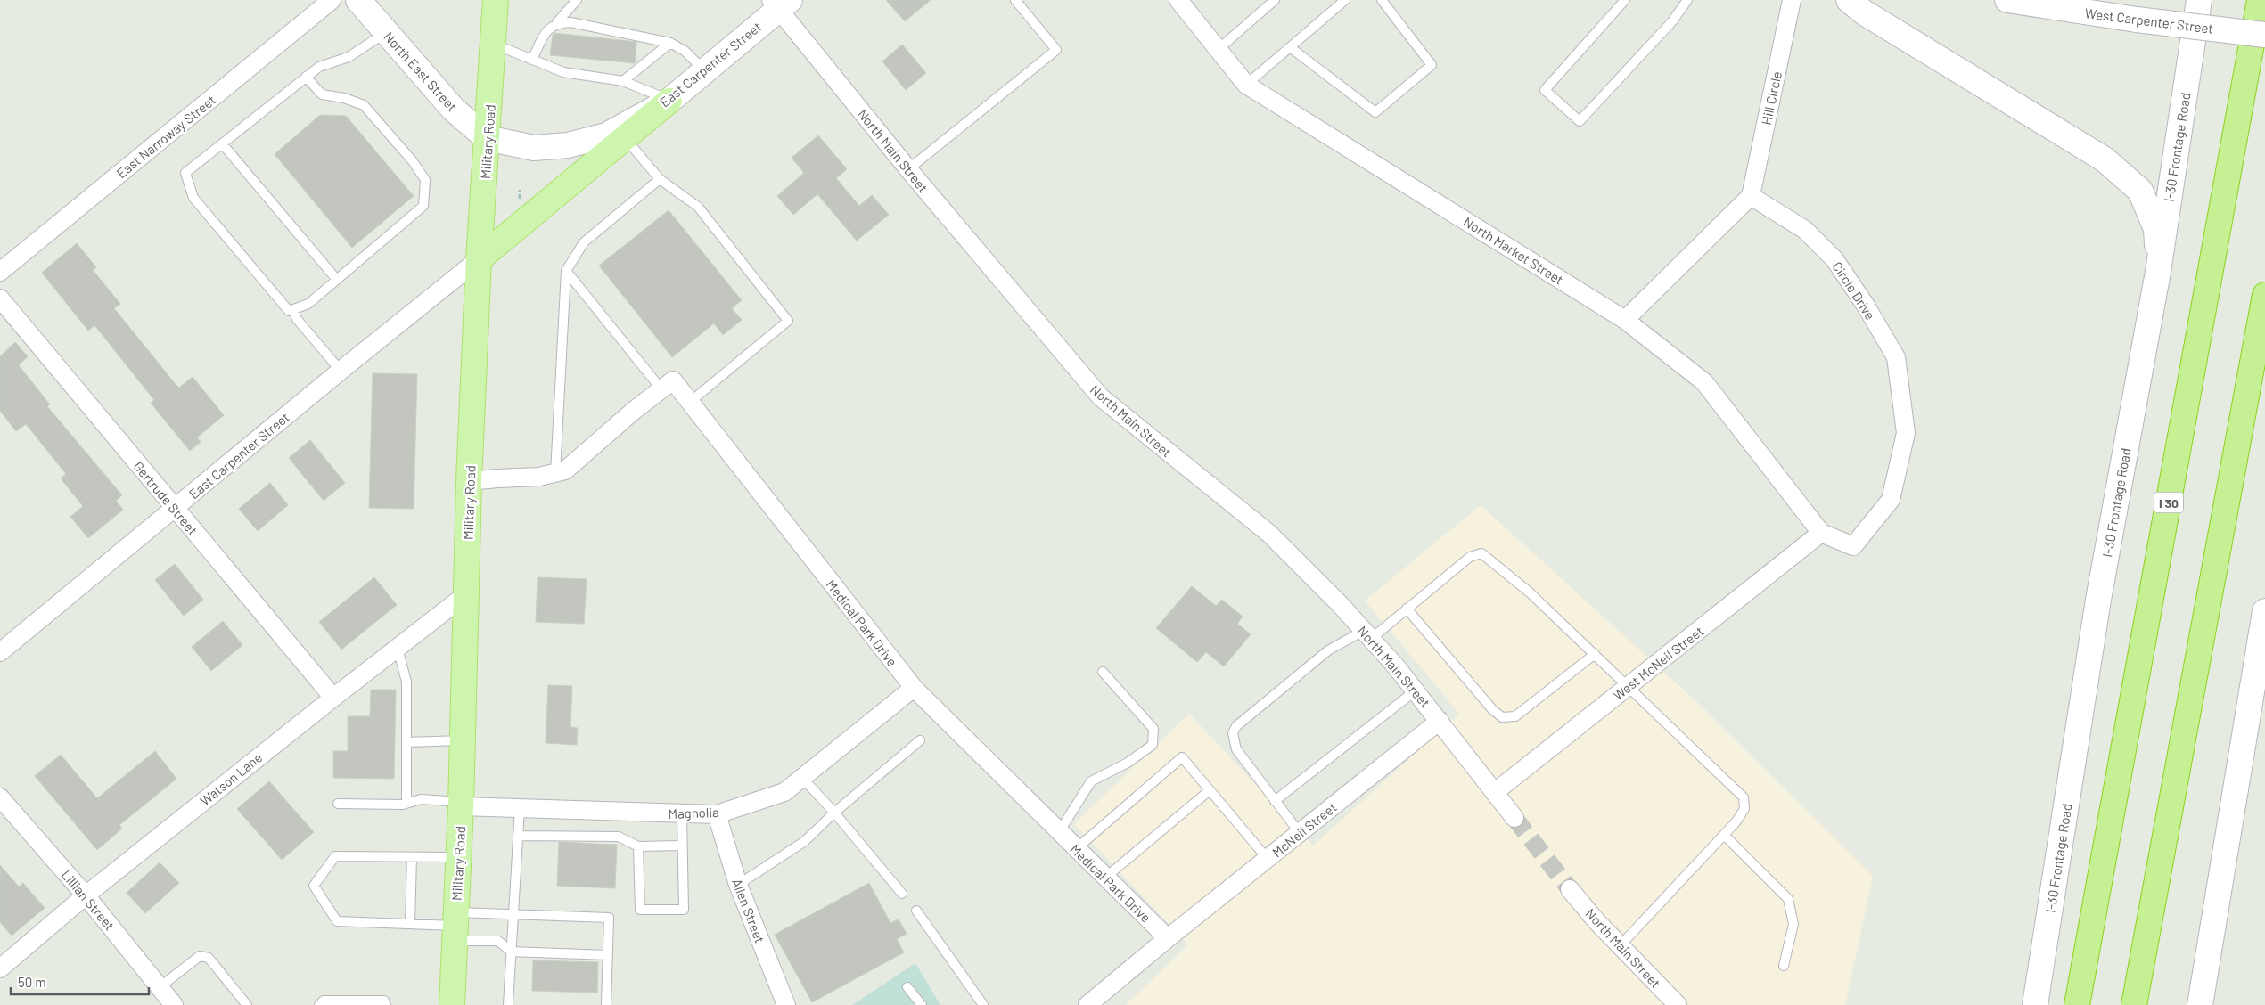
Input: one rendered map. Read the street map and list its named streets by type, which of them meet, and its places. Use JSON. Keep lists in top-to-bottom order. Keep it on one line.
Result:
{"streets":{"highway":["I 30"],"main road":["West Carpenter Street","East Carpenter Street","North East Street","Military Road","I-30 Frontage Road"],"street":["Hill Circle","East Narroway Street","North Main Street","North Market Street","Circle Drive","Gertrude Street","Medical Park Drive","West McNeil Street","Watson Lane","Magnolia","McNeil Street","Lillian Street","Allen Street"]},"crossings":[["East Carpenter Street","North East Street"],["East Carpenter Street","Military Road"],["East Carpenter Street","North Main Street"],["East Carpenter Street","Gertrude Street"],["North East Street","Military Road"],["Hill Circle","Circle Drive"],["Military Road","Watson Lane"],["Military Road","Magnolia"],["North Main Street","West McNeil Street"],["North Main Street","McNeil Street"],["North Market Street","Circle Drive"],["North Market Street","West McNeil Street"],["Circle Drive","West McNeil Street"],["Gertrude Street","Watson Lane"],["Medical Park Drive","Magnolia"],["Medical Park Drive","McNeil Street"],["Watson Lane","Lillian Street"],["Magnolia","Allen Street"]],"scale_bar":"50 m"}
